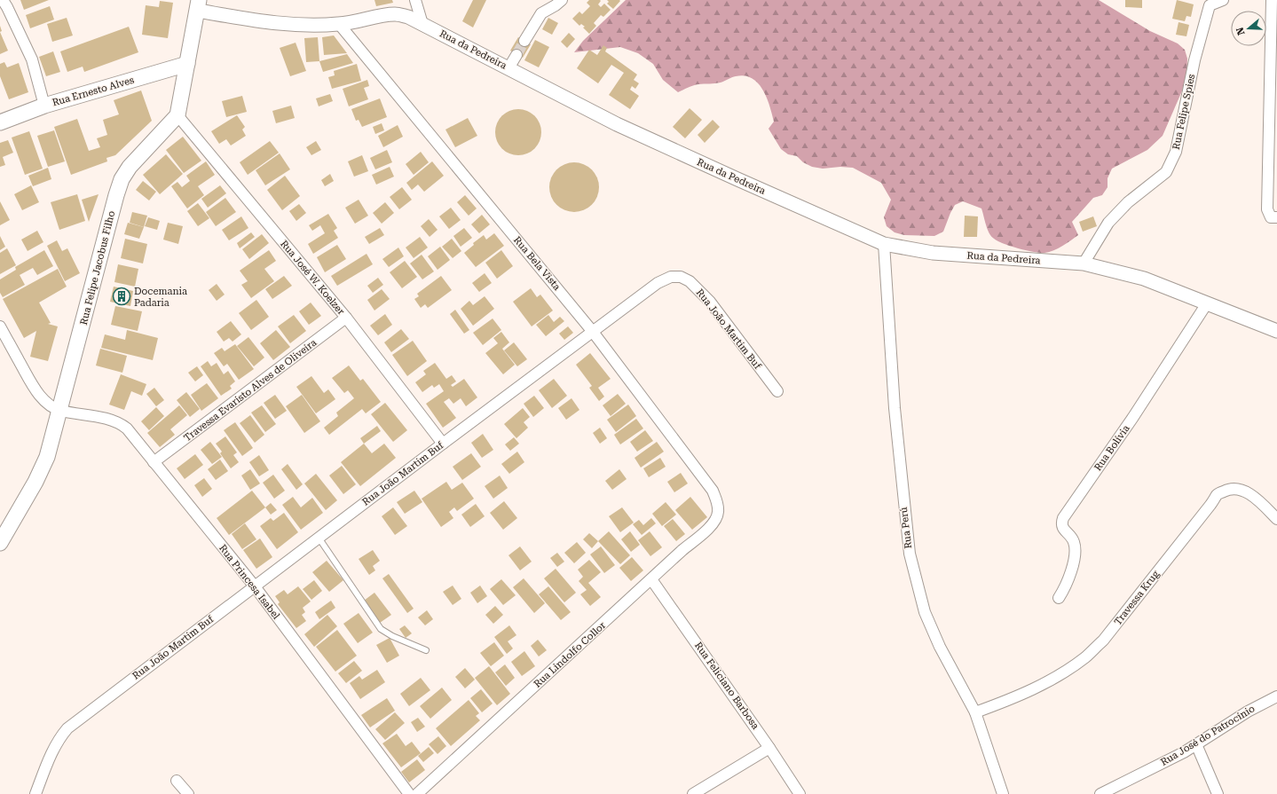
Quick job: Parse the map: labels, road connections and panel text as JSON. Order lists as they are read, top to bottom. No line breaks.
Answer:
{"streets":{"main road":["Rua Ernesto Alves","Rua Felipe Jacobus Filho"],"street":["Rua da Pedreira","Rua Felipe Spies","Rua Bela Vista","Rua José W. Koelzer","Rua João Martim Buf","Travessa Evaristo Alves de Oliveira","Rua Bolívia","Rua Perú","Rua Princesa Isabel","Travessa Krug","Rua Lindolfo Collor","Rua Feliciano Barbosa","Rua José do Patrocínio"]},"crossings":[["Rua da Pedreira","Rua Felipe Spies"],["Rua da Pedreira","Rua Bela Vista"],["Rua da Pedreira","Rua Bolívia"],["Rua da Pedreira","Rua Perú"],["Rua Bela Vista","Rua João Martim Buf"],["Rua Bela Vista","Rua Lindolfo Collor"],["Rua Felipe Jacobus Filho","Rua José W. Koelzer"],["Rua Felipe Jacobus Filho","Rua Princesa Isabel"],["Rua José W. Koelzer","Rua João Martim Buf"],["Rua José W. Koelzer","Travessa Evaristo Alves de Oliveira"],["Rua João Martim Buf","Rua Princesa Isabel"],["Travessa Evaristo Alves de Oliveira","Rua Princesa Isabel"],["Rua Perú","Travessa Krug"],["Rua Lindolfo Collor","Rua Feliciano Barbosa"]],"places":{"building":["Docemania Padaria"]},"north":"left"}
